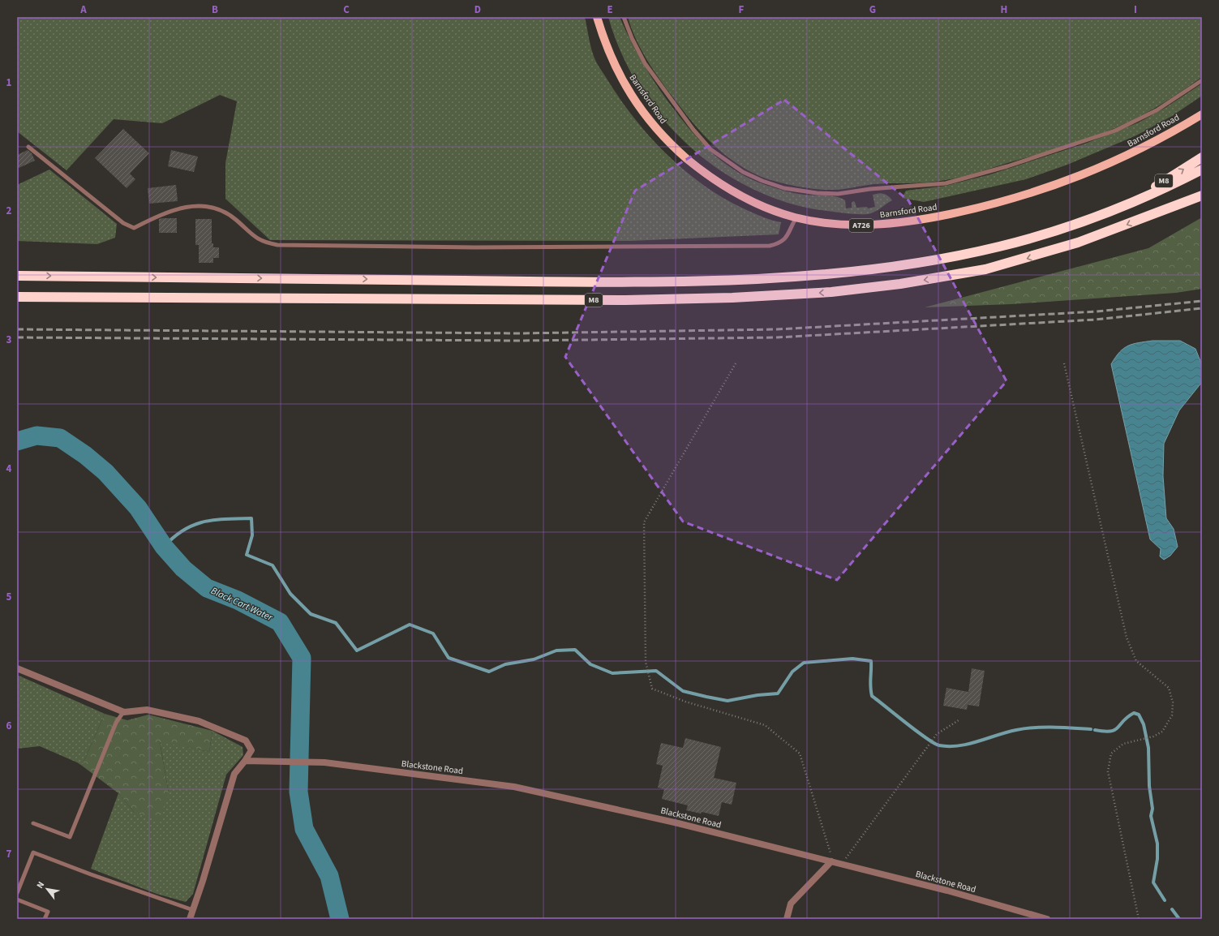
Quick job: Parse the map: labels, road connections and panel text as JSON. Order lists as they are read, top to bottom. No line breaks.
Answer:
{"streets":{"highway":["M8"],"main road":["Barnsford Road","A726"],"street":["Blackstone Road"]},"water":["Black Cart Water"],"north":"top left","grid":{"columns":["A","B","C","D","E","F","G","H","I"],"rows":["1","2","3","4","5","6","7"]}}
